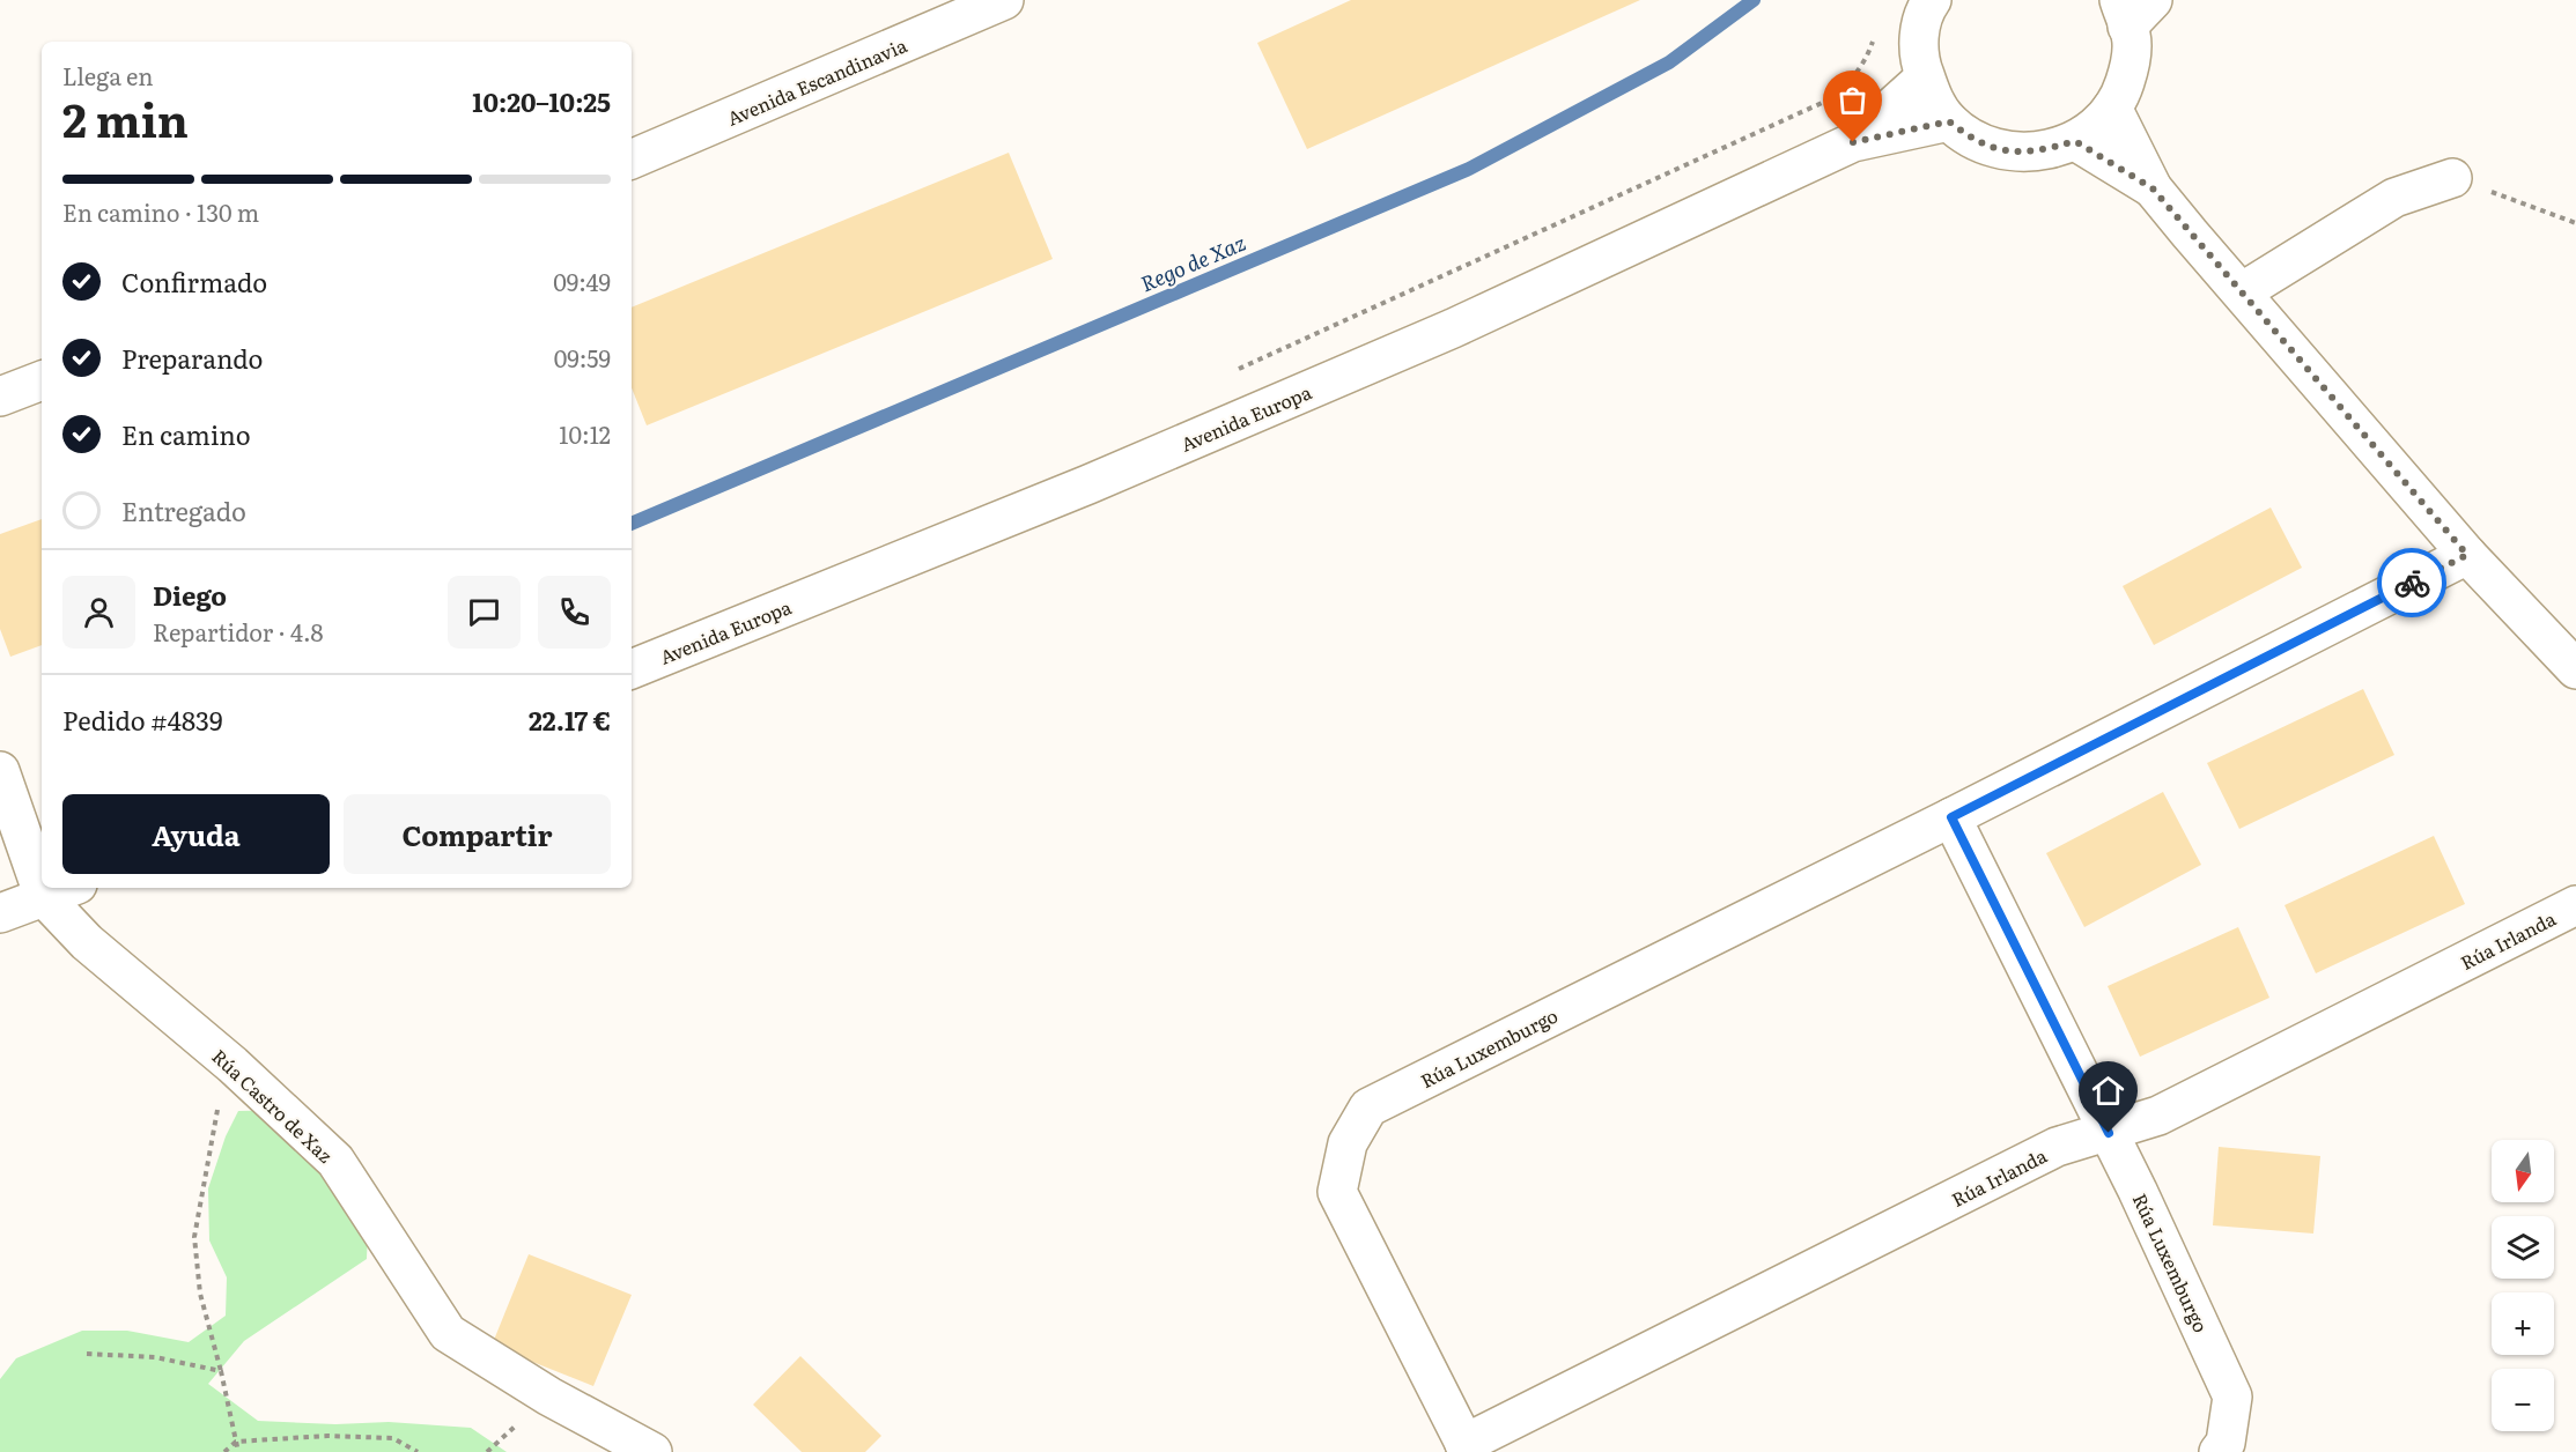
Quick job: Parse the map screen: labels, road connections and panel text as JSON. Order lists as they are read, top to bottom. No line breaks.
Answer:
{"streets":{"street":["Avenida Escandinavia","Avenida Europa","Rúa Irlanda","Rúa Luxemburgo","Rúa Castro de Xaz"]},"crossings":[["Rúa Irlanda","Rúa Luxemburgo"]],"water":["Rego de Xaz"],"north":"bottom","page":{"heading":["2 min","Llega en","10:20–10:25"],"panel":["Diego","Repartidor · 4.8","Pedido #4839","22.17 €"],"bar":"En camino · 130 m","list":[["Confirmado","09:49"],["Preparando","09:59"],["En camino","10:12"],"Entregado"],"buttons":["Ayuda","Compartir"],"map_buttons":["+","−"]}}
